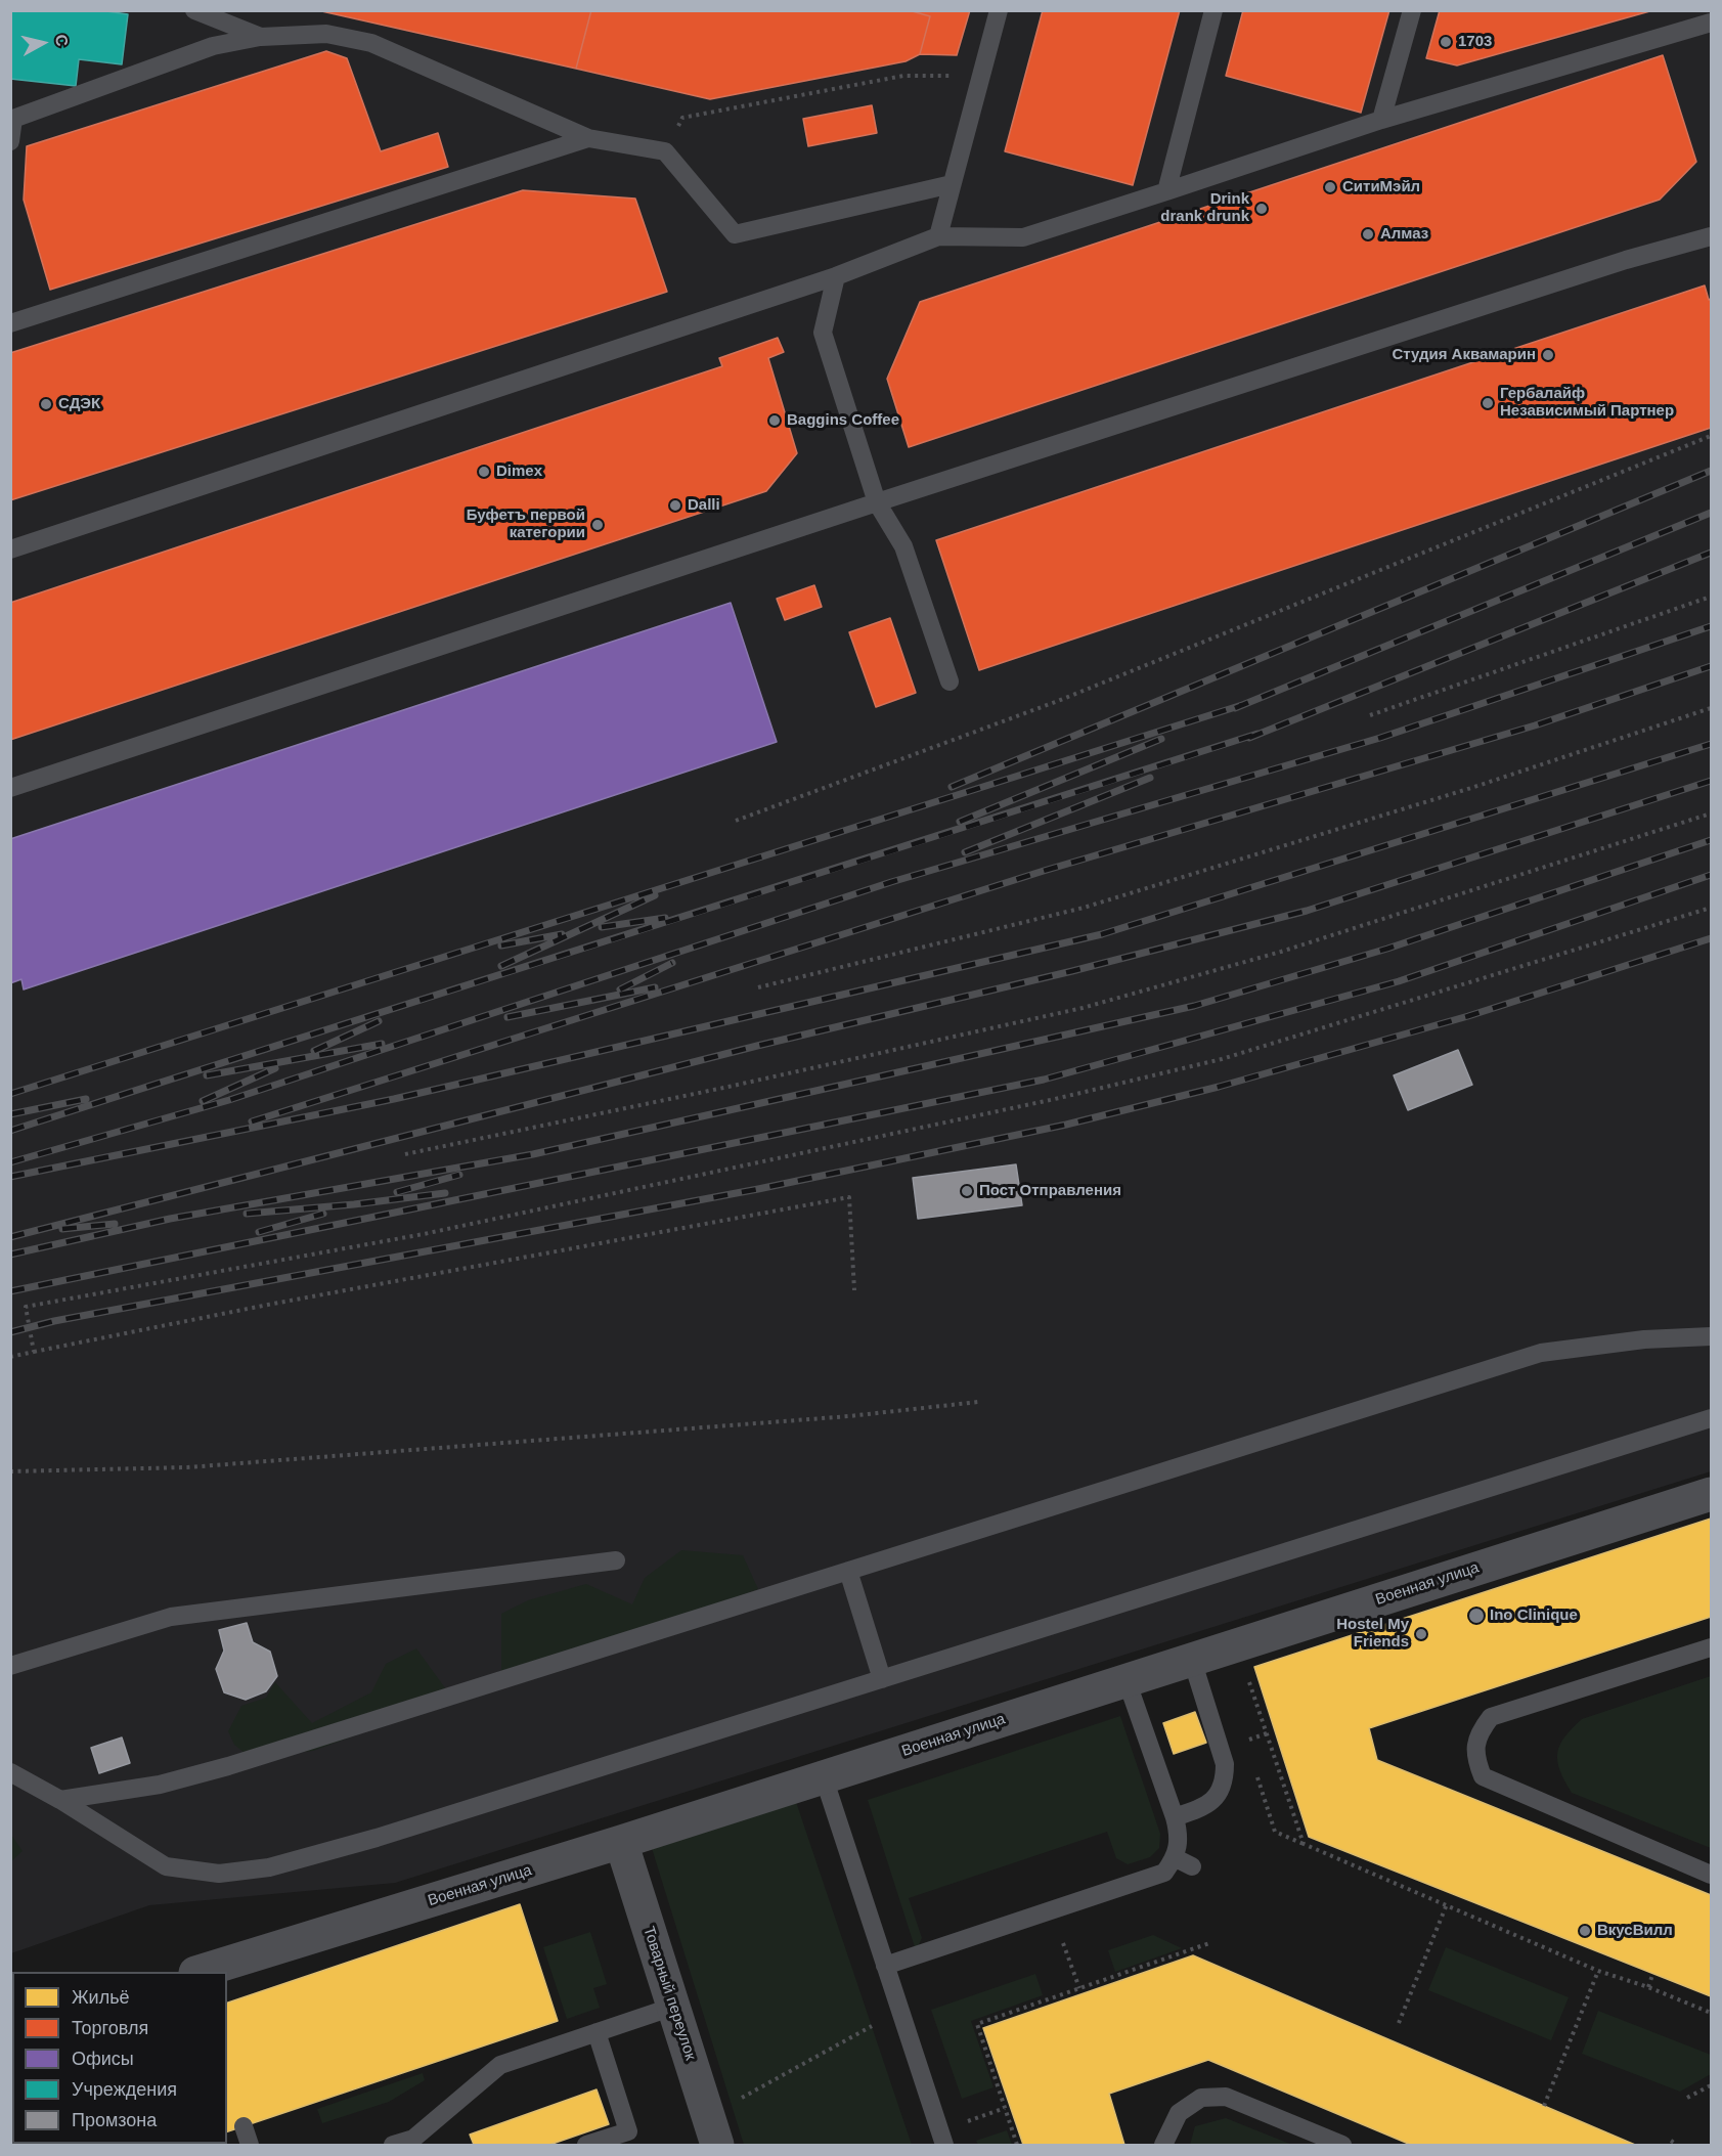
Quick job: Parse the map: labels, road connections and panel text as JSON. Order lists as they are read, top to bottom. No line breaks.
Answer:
{"streets":{"street":["Военная улица","Товарный переулок"]},"crossings":[["Военная улица","Товарный переулок"]],"places":["1703","СитиМэйл","Drink drank drunk","Алмаз","Студия Аквамарин","Гербалайф Независимый Партнер","СДЭК","Baggins Coffee","Dimex","Dalli","Буфетъ первой категории","Пост Отправления","Ino Clinique","Hostel My Friends","ВкусВилл"],"legend":["Жильё","Торговля","Офисы","Учреждения","Промзона"],"north":"right"}
